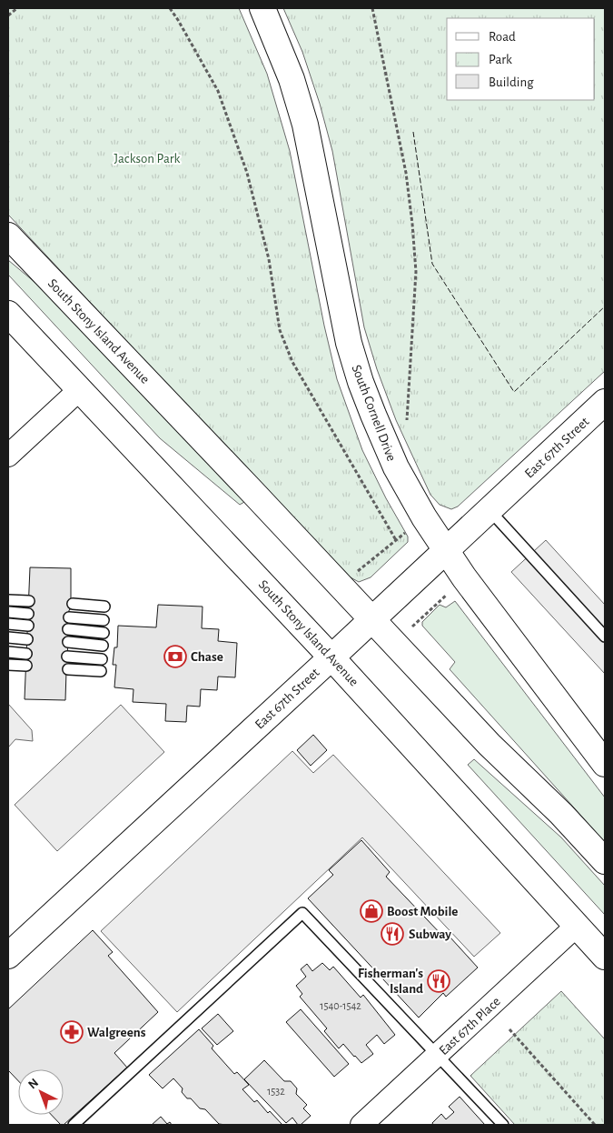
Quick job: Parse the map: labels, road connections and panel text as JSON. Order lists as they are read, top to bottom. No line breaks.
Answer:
{"streets":{"main road":["South Stony Island Avenue","South Cornell Drive","East 67th Street"],"street":["East 67th Place"]},"crossings":[["South Stony Island Avenue","East 67th Street"],["South Stony Island Avenue","East 67th Place"],["South Cornell Drive","East 67th Street"]],"parks":["Jackson Park"],"places":{"bank":["Chase"],"shop":["Boost Mobile"],"restaurant":["Subway","Fisherman's Island"],"pharmacy":["Walgreens"]},"house_numbers":["1540-1542","1532"],"legend":["Road","Park","Building"],"north":"top left"}
